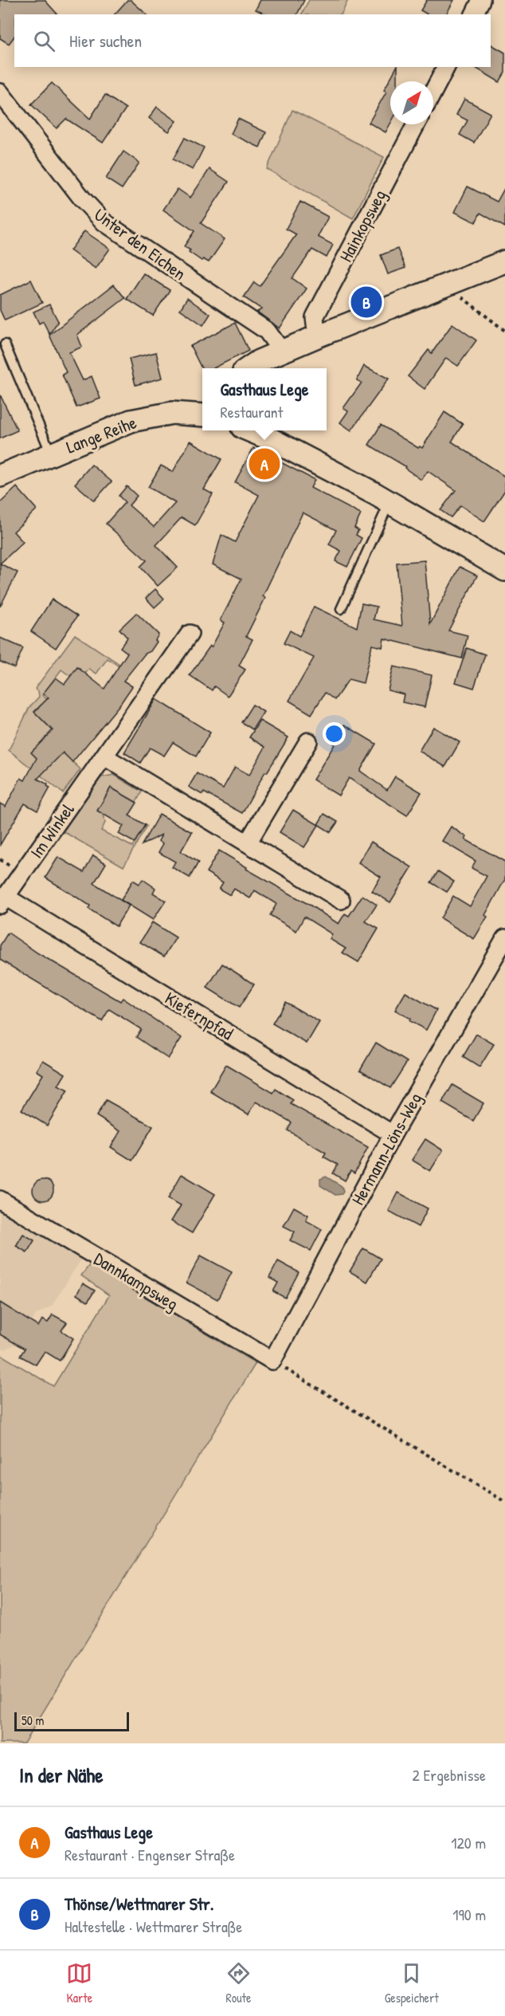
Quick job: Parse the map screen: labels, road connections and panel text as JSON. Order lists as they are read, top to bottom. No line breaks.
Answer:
{"streets":{"street":["Hainkopsweg","Unter den Eichen","Lange Reihe","Im Winkel","Kiefernpfad","Hermann-Löns-Weg","Dannkampsweg"]},"crossings":[["Im Winkel","Kiefernpfad"],["Kiefernpfad","Hermann-Löns-Weg"],["Hermann-Löns-Weg","Dannkampsweg"]],"scale_bar":"50 m","north":"top right","page":{"search":"Hier suchen","pins":["B","A"],"popup":["Gasthaus Lege","Restaurant"],"scale":"50 m","heading":["In der Nähe","2 Ergebnisse"],"list":[{"mark":"A","name":"Gasthaus Lege","note":"Restaurant · Engenser Straße","value":"120 m"},{"mark":"B","name":"Thönse/Wettmarer Str.","note":"Haltestelle · Wettmarer Straße","value":"190 m"}],"nav":["Karte","Route","Gespeichert"]}}
